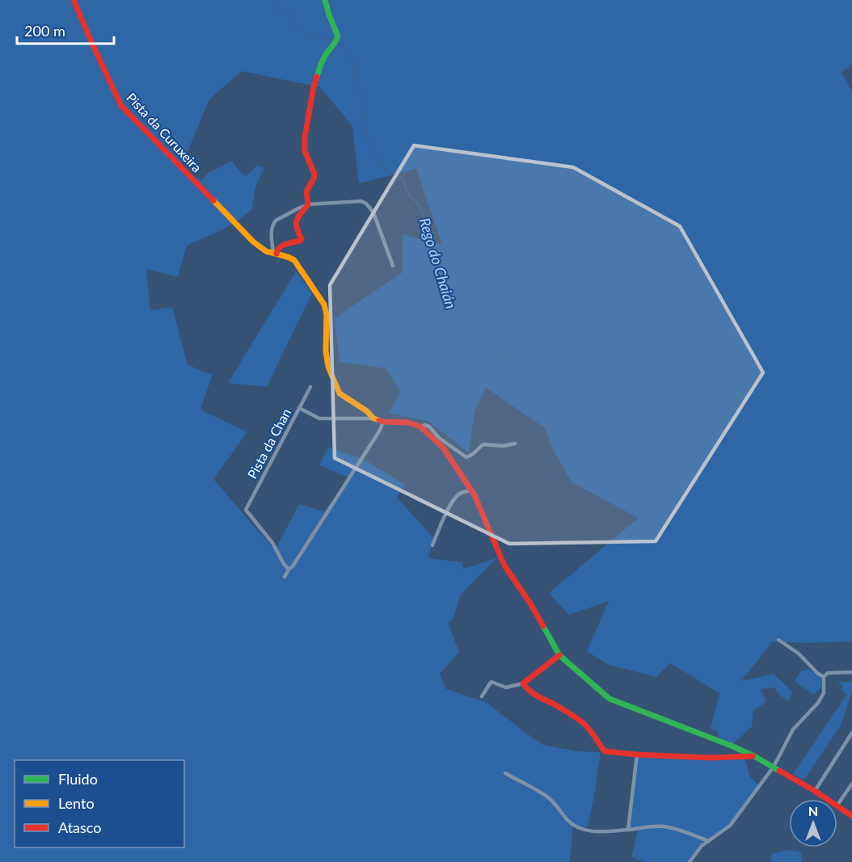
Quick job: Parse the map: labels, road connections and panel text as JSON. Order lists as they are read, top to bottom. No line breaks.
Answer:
{"streets":{"street":["Pista da Curuxeira","Pista da Chan"]},"water":["Rego do Chaián"],"legend":["Fluido","Lento","Atasco"],"scale_bar":"200 m","north":"top"}
